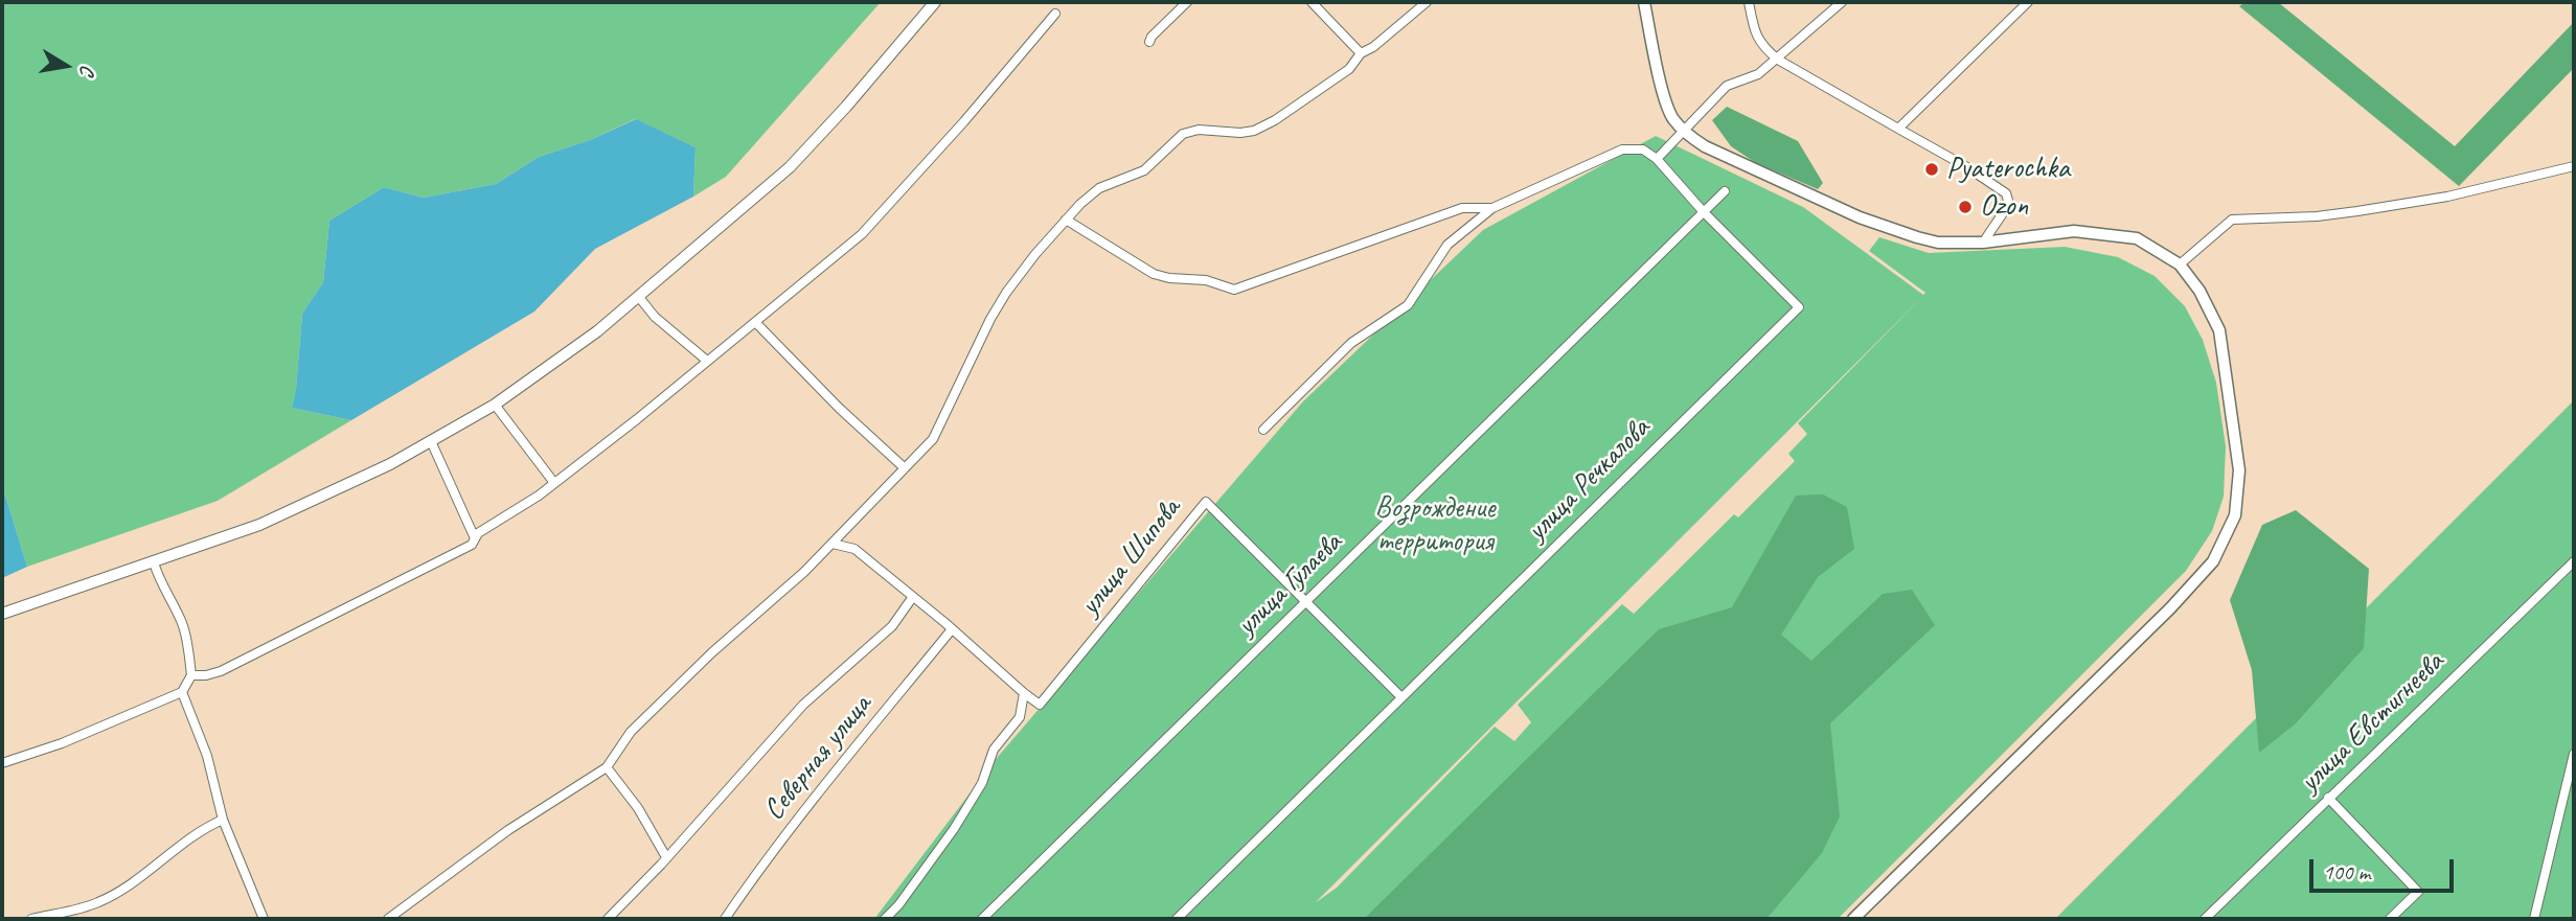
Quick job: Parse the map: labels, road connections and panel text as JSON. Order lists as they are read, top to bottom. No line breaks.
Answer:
{"streets":{"street":["улица Речкалова","улица Шипова","улица Гулаева","улица Евстигнеева","Северная улица"]},"crossings":[["улица Речкалова","улица Шипова"],["улица Речкалова","улица Гулаева"],["улица Шипова","улица Гулаева"]],"parks":["Возрождение территория"],"places":["Pyaterochka","Ozon"],"scale_bar":"100 m","north":"right"}
